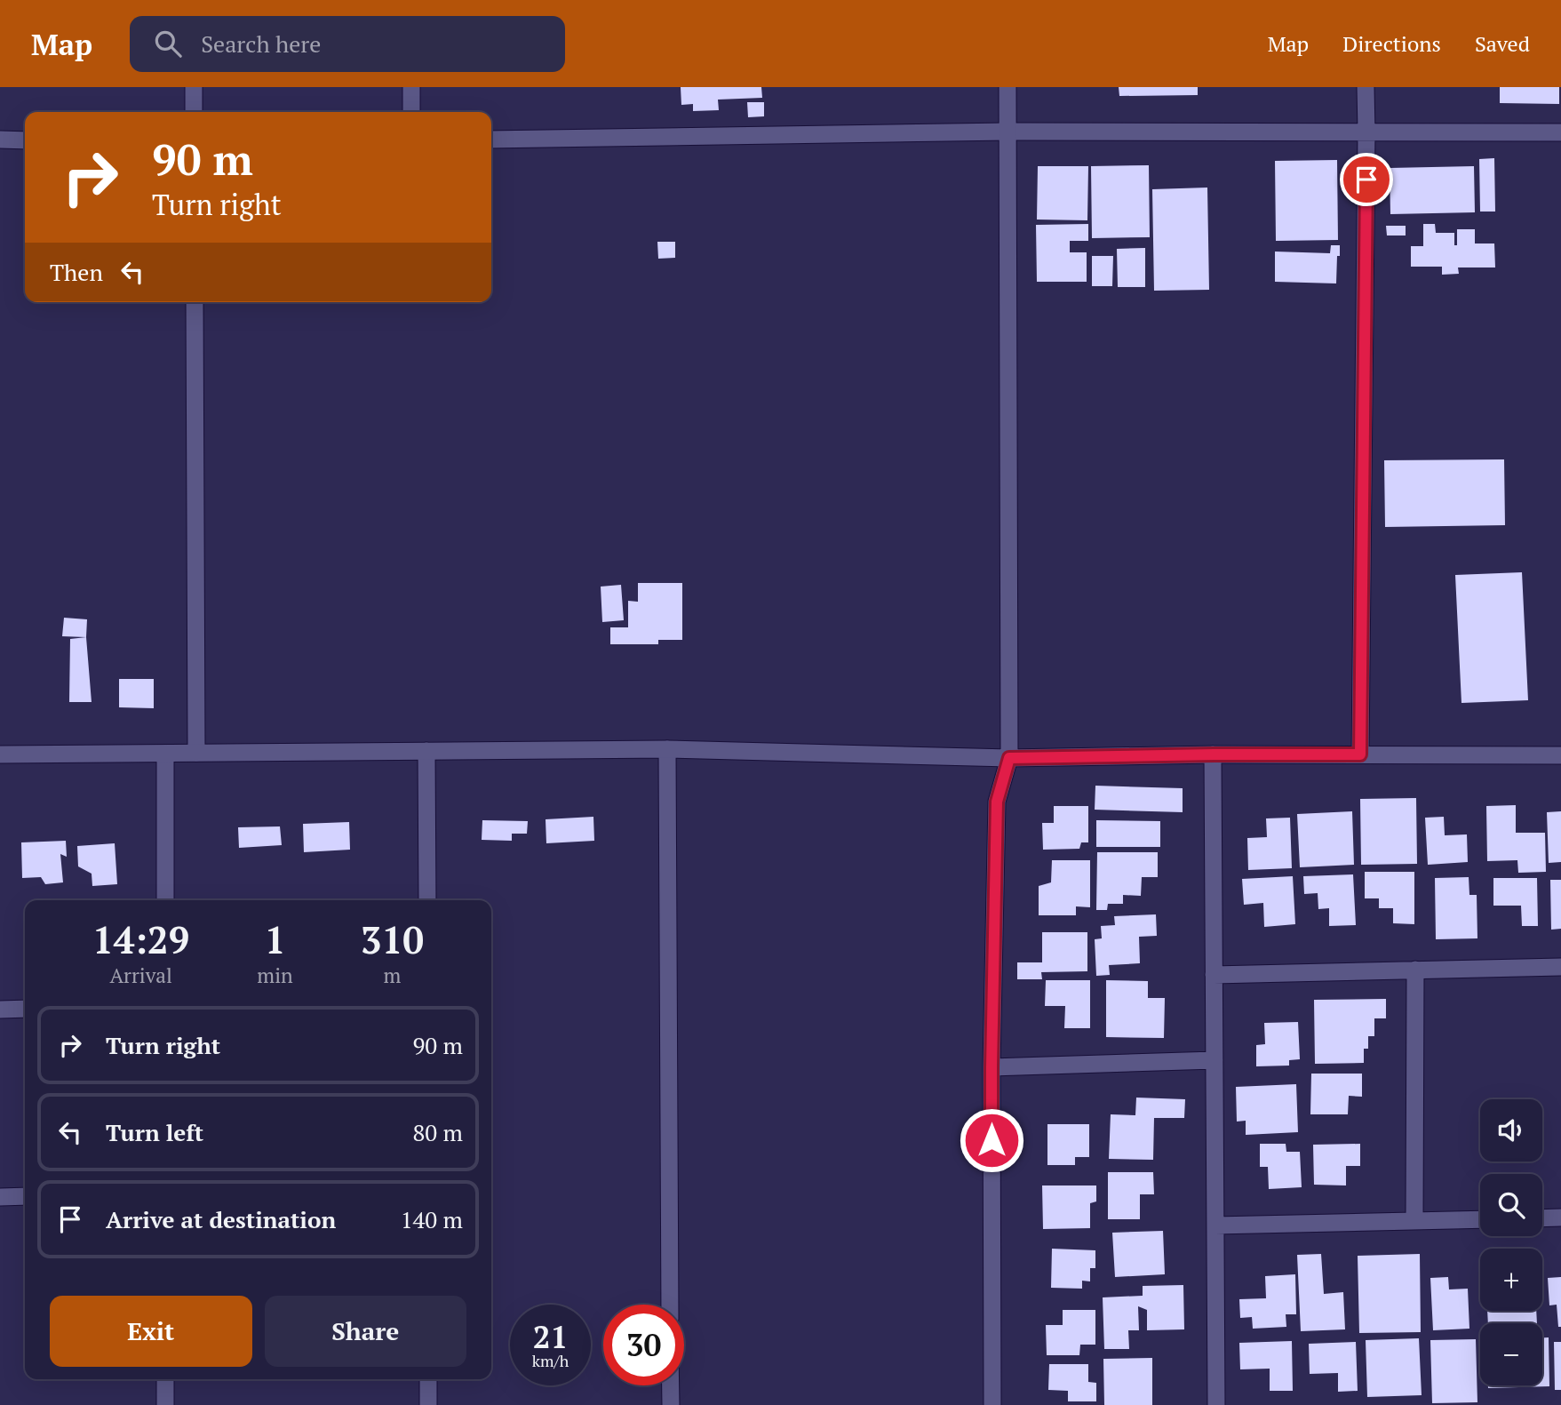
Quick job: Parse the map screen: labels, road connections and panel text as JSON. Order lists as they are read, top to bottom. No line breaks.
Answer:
{"page":{"header":"Map","search":"Search here","nav":["Map","Directions","Saved"],"turn":["90 m","Turn right"],"then":"Then","eta":["14:29","Arrival","1","min","310","m"],"list":[{"name":"Turn right","value":"90 m"},{"name":"Turn left","value":"80 m"},{"name":"Arrive at destination","value":"140 m"}],"map_buttons":["+","−"],"buttons":["Exit","Share"],"speed":"21 km/h","limit":"30"}}
